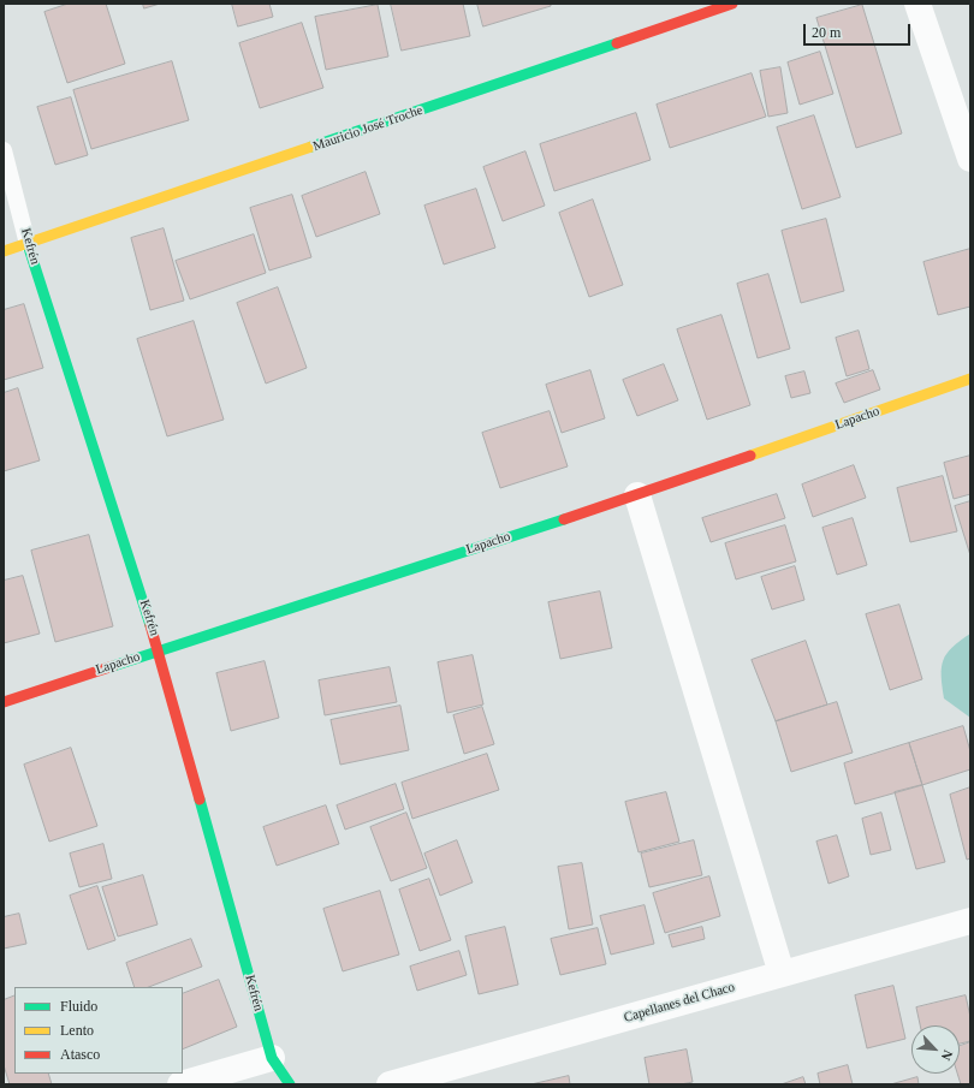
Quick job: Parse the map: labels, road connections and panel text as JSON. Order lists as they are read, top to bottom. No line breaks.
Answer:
{"streets":{"street":["Mauricio José Troche","Kefrén","Lapacho","Capellanes del Chaco"]},"crossings":[["Mauricio José Troche","Kefrén"],["Kefrén","Lapacho"]],"legend":["Fluido","Lento","Atasco"],"scale_bar":"20 m","north":"bottom right"}
